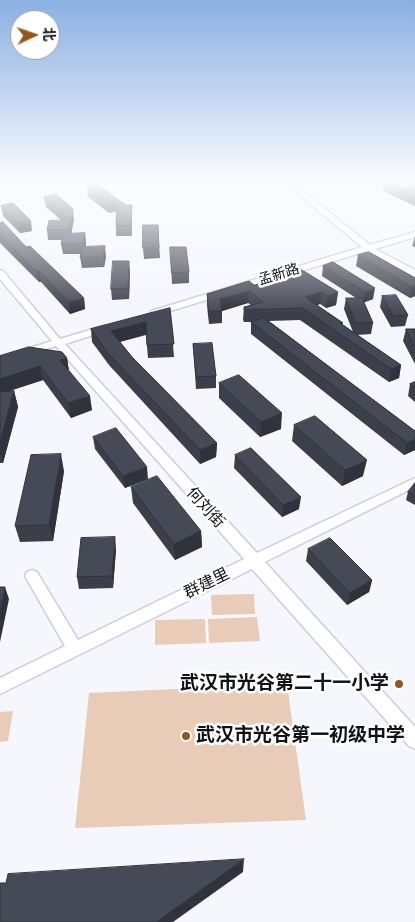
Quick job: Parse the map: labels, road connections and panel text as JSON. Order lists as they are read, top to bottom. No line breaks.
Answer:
{"streets":{"street":["孟新路","何刘街","群建里"]},"crossings":[["何刘街","群建里"]],"places":["武汉市光谷第二十一小学","武汉市光谷第一初级中学"],"north":"right"}
